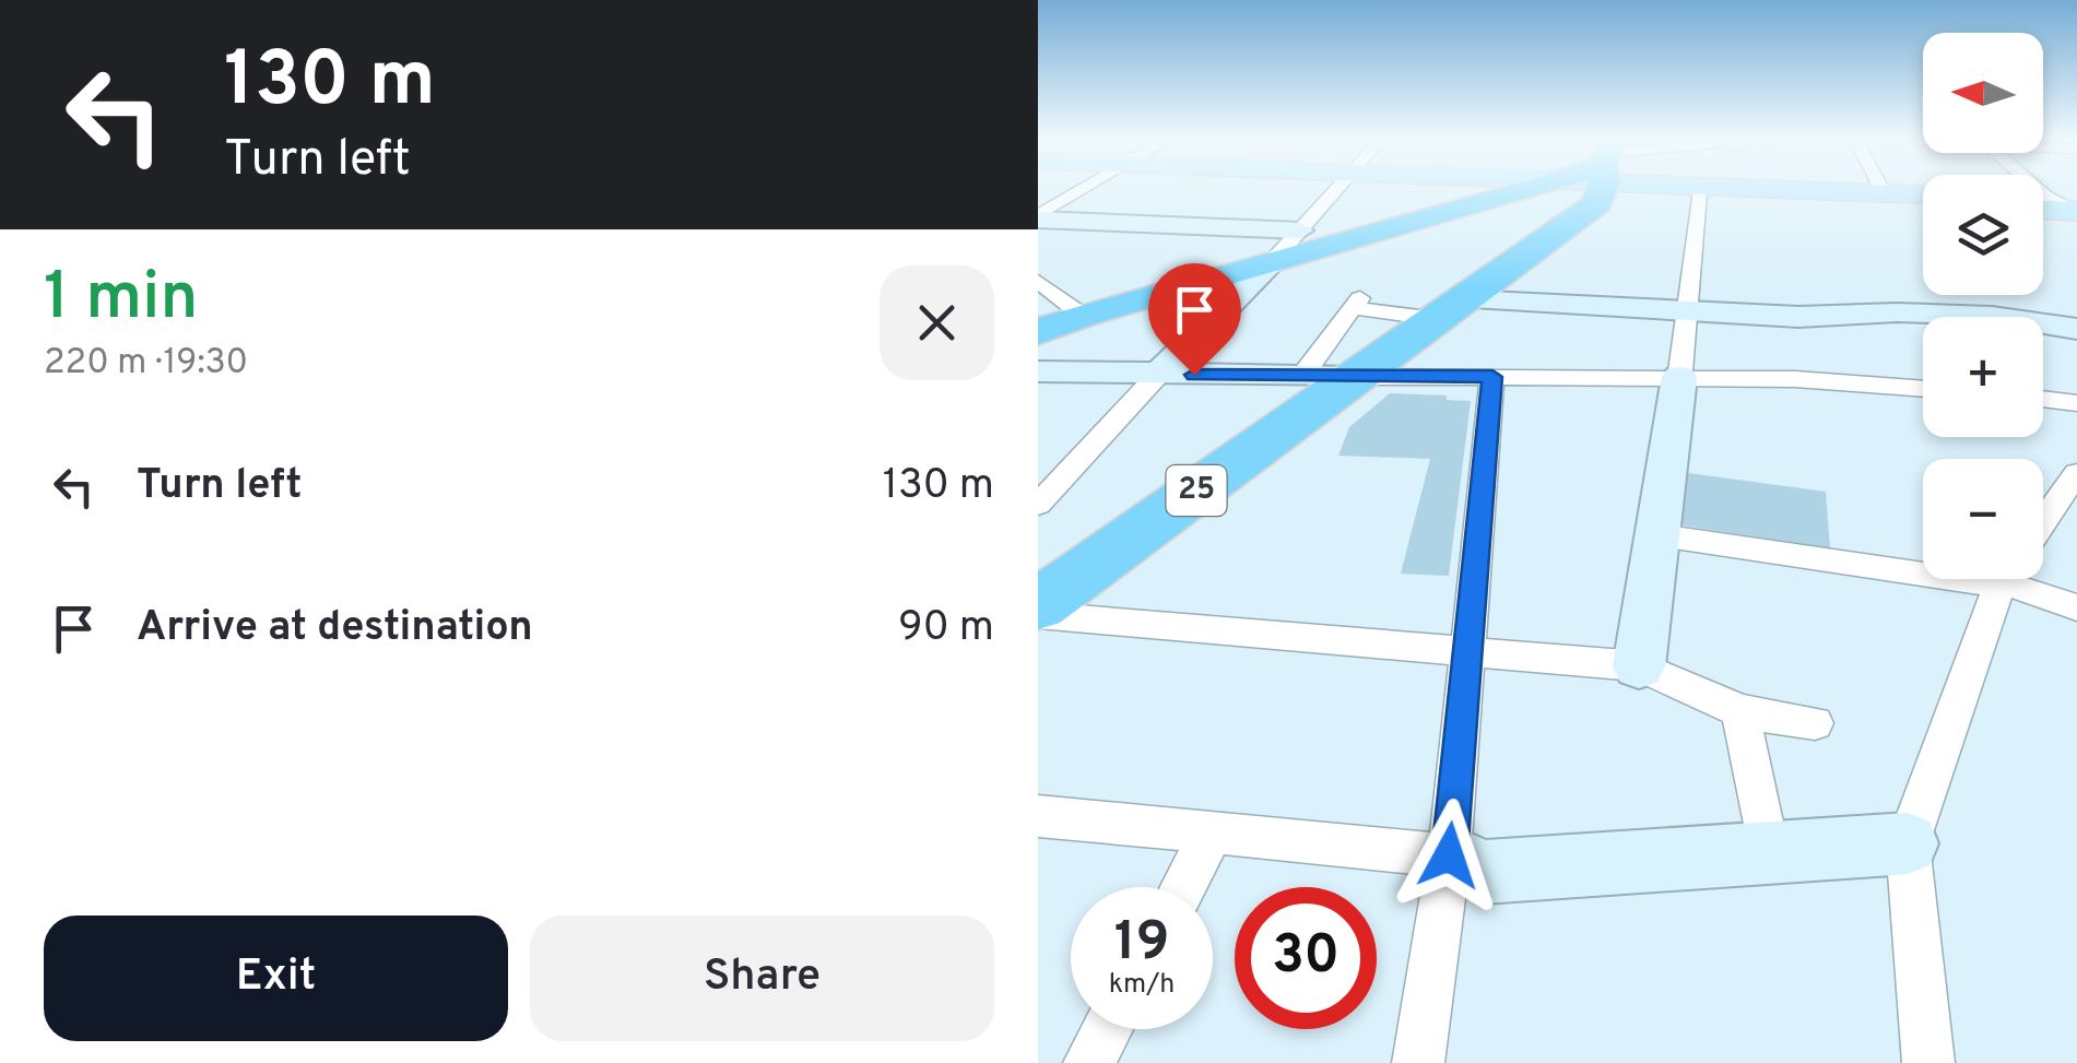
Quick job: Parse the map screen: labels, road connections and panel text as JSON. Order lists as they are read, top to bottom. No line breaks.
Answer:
{"streets":{"highway":["25"]},"north":"left","page":{"turn":["130 m","Turn left"],"map_buttons":["+","−"],"heading":["1 min","220 m · 19:30"],"list":[{"name":"Turn left","value":"130 m"},{"name":"Arrive at destination","value":"90 m"}],"speed":"19 km/h","limit":"30","buttons":["Exit","Share"]}}
